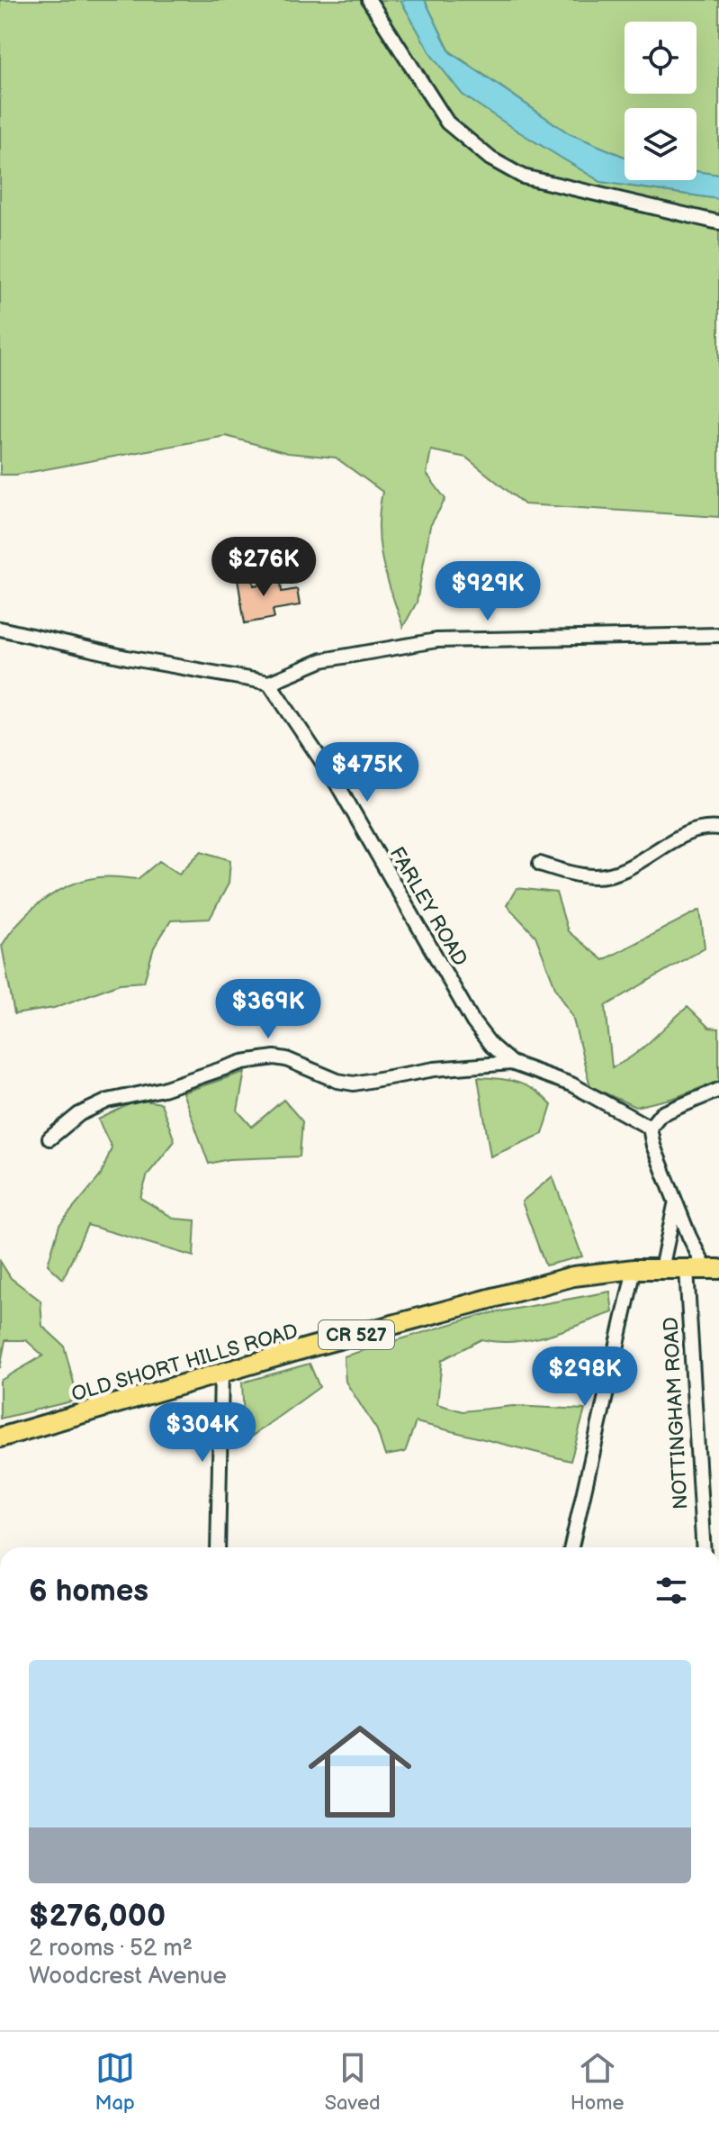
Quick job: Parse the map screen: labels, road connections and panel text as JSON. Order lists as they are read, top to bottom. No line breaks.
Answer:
{"streets":{"main road":["CR 527","OLD SHORT HILLS ROAD"],"street":["FARLEY ROAD","NOTTINGHAM ROAD"]},"crossings":[["OLD SHORT HILLS ROAD","NOTTINGHAM ROAD"]],"page":{"price":["$276K","$929K","$475K","$369K","$298K","$304K"],"heading":"6 homes","list":[{"name":"$276,000","note":"2 rooms · 52 m² · Woodcrest Avenue"}],"tabs":["Map","Saved","Home"]}}
